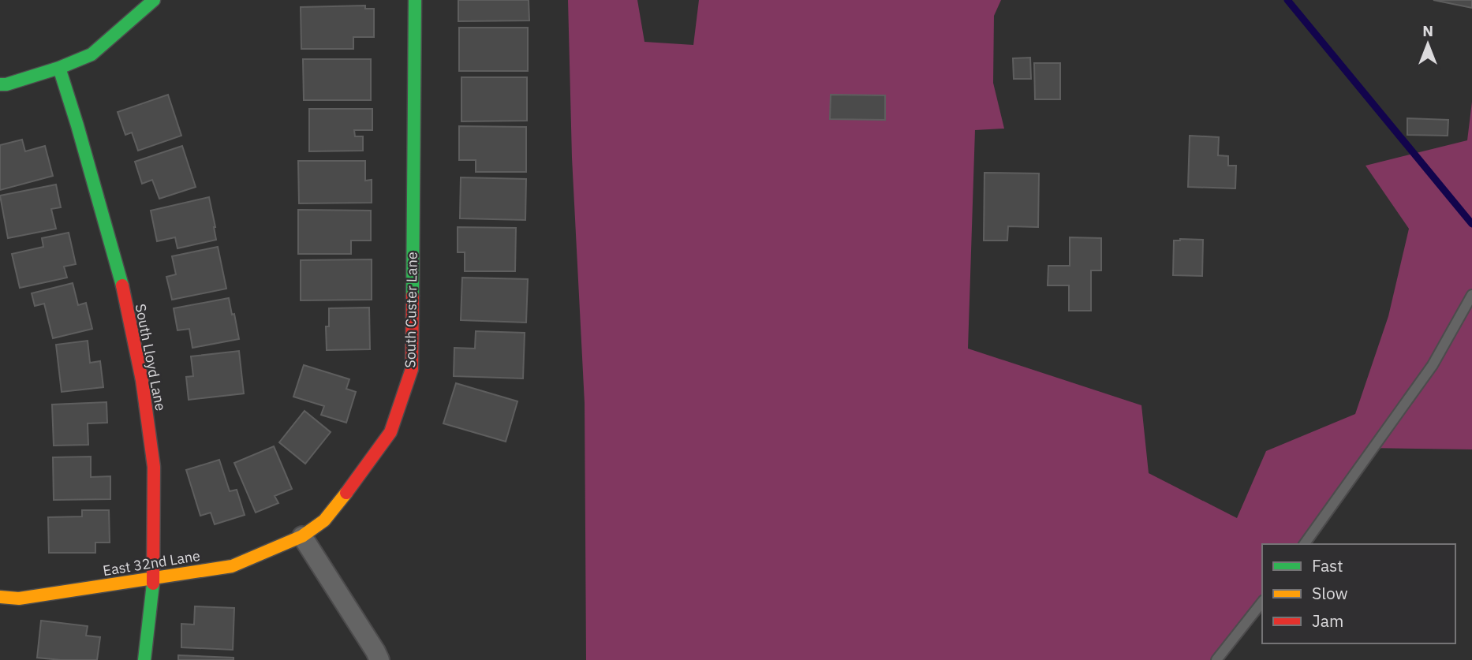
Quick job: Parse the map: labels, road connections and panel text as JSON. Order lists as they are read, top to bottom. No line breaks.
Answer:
{"streets":{"street":["South Custer Lane","South Lloyd Lane","East 32nd Lane"]},"crossings":[["South Custer Lane","East 32nd Lane"],["South Lloyd Lane","East 32nd Lane"]],"legend":["Fast","Slow","Jam"],"north":"top"}
